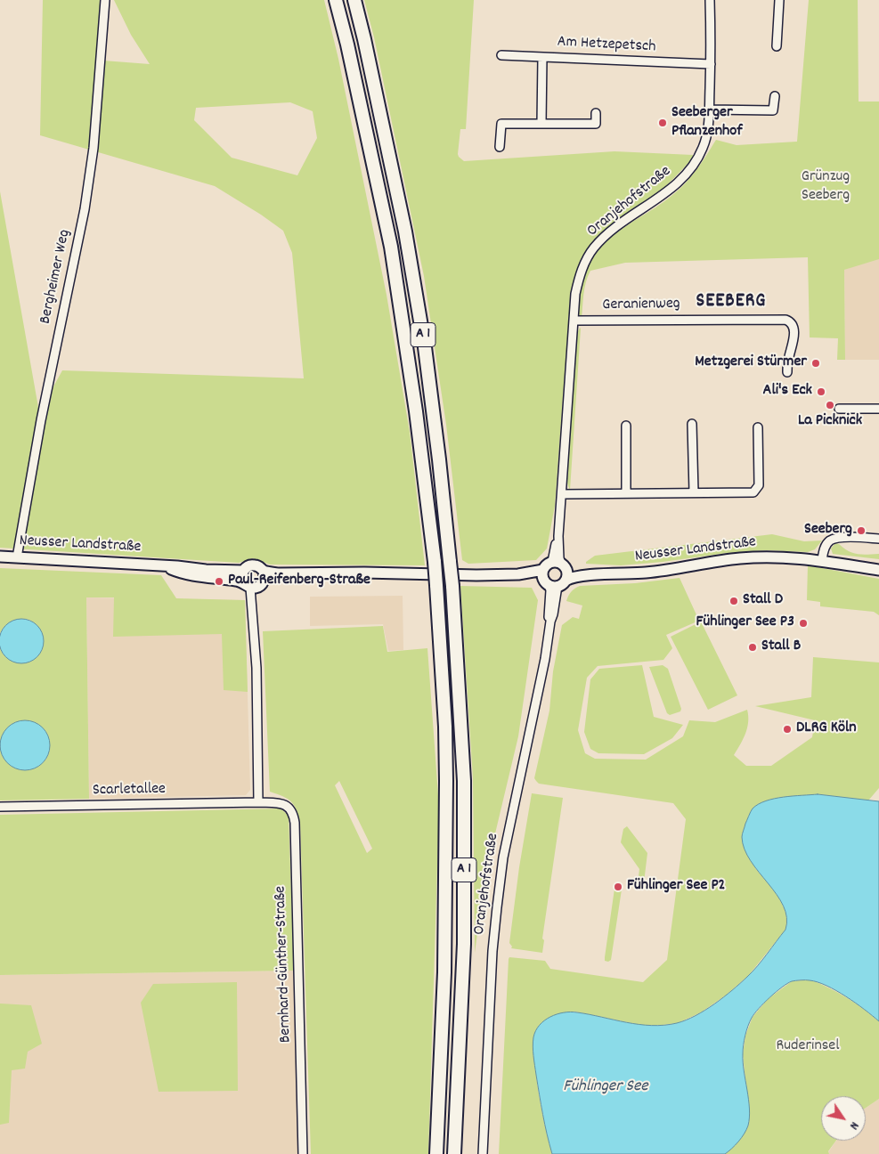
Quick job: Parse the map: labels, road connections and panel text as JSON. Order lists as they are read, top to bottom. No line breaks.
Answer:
{"streets":{"highway":["A 1"],"main road":["Neusser Landstraße"],"street":["Am Hetzepetsch","Oranjehofstraße","Bergheimer Weg","Geranienweg","Scarletallee","Bernhard-Günther-Straße"]},"crossings":[["Am Hetzepetsch","Oranjehofstraße"],["Oranjehofstraße","Geranienweg"],["Oranjehofstraße","Neusser Landstraße"],["Bergheimer Weg","Neusser Landstraße"],["Scarletallee","Bernhard-Günther-Straße"]],"districts":["SEEBERG"],"water":["Fühlinger See"],"parks":["Grünzug Seeberg","Ruderinsel"],"places":["Seeberger Pflanzenhof","Metzgerei Stürmer","Ali's Eck","La Picknick","Seeberg","Paul-Reifenberg-Straße","Stall D","Fühlinger See P3","Stall B","DLRG Köln","Fühlinger See P2"],"north":"bottom right"}
